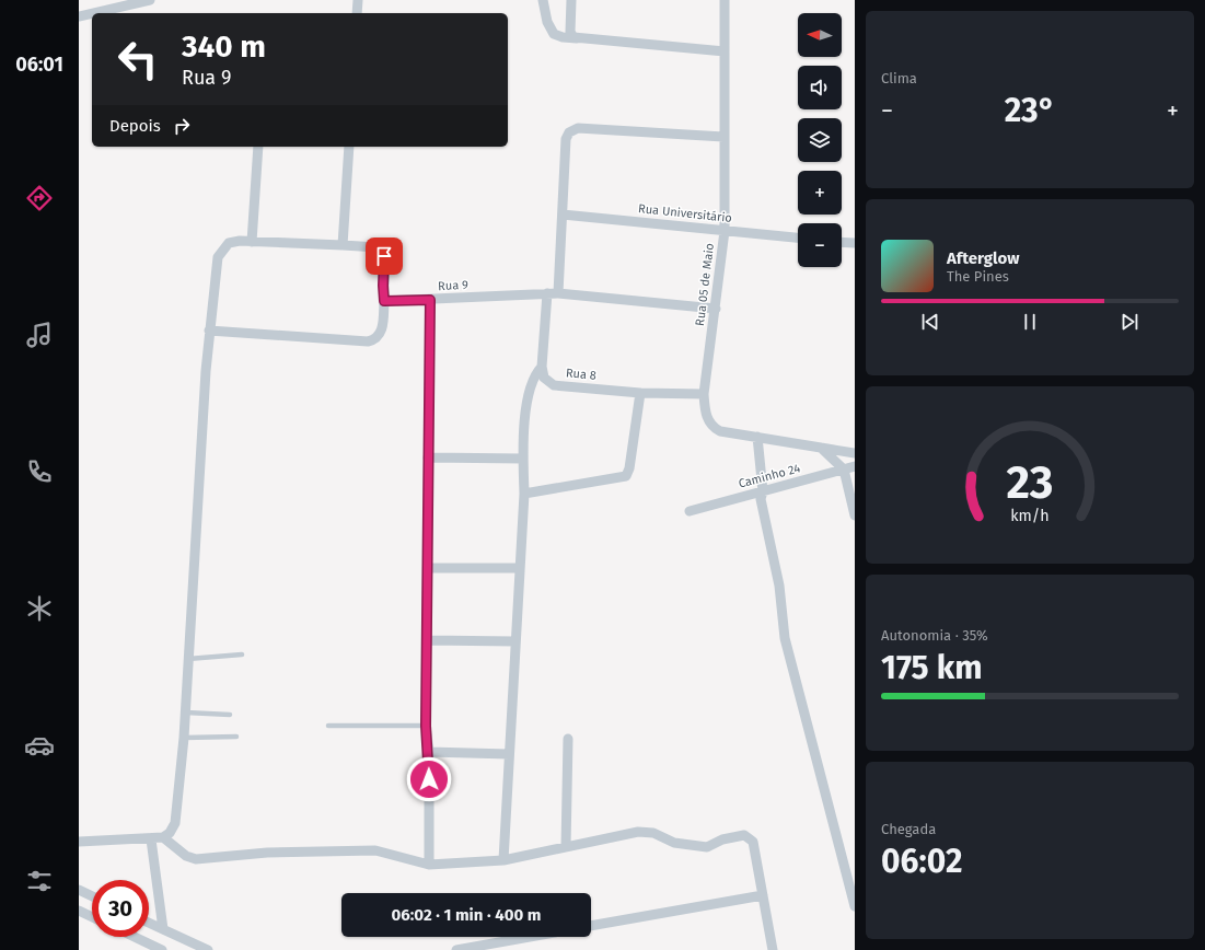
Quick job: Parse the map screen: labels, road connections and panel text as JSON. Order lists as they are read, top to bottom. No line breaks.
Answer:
{"streets":{"street":["Rua Universitário","Rua 05 de Maio","Rua 9","Rua 8","Caminho 24"]},"crossings":[["Rua Universitário","Rua 05 de Maio"],["Rua 05 de Maio","Rua 9"],["Rua 05 de Maio","Rua 8"]],"north":"left","page":{"tabs":"06:01","tile":["Clima",["Autonomia · 35%","175 km"],["Chegada","06:02"]],"map_buttons":["+","−"],"turn":["340 m","Rua 9"],"heat":["−","23°","+"],"then":"Depois","song":["Afterglow","The Pines"],"limit":"30","trip":"06:02 · 1 min · 400 m","gauge":["23","km/h"]}}
